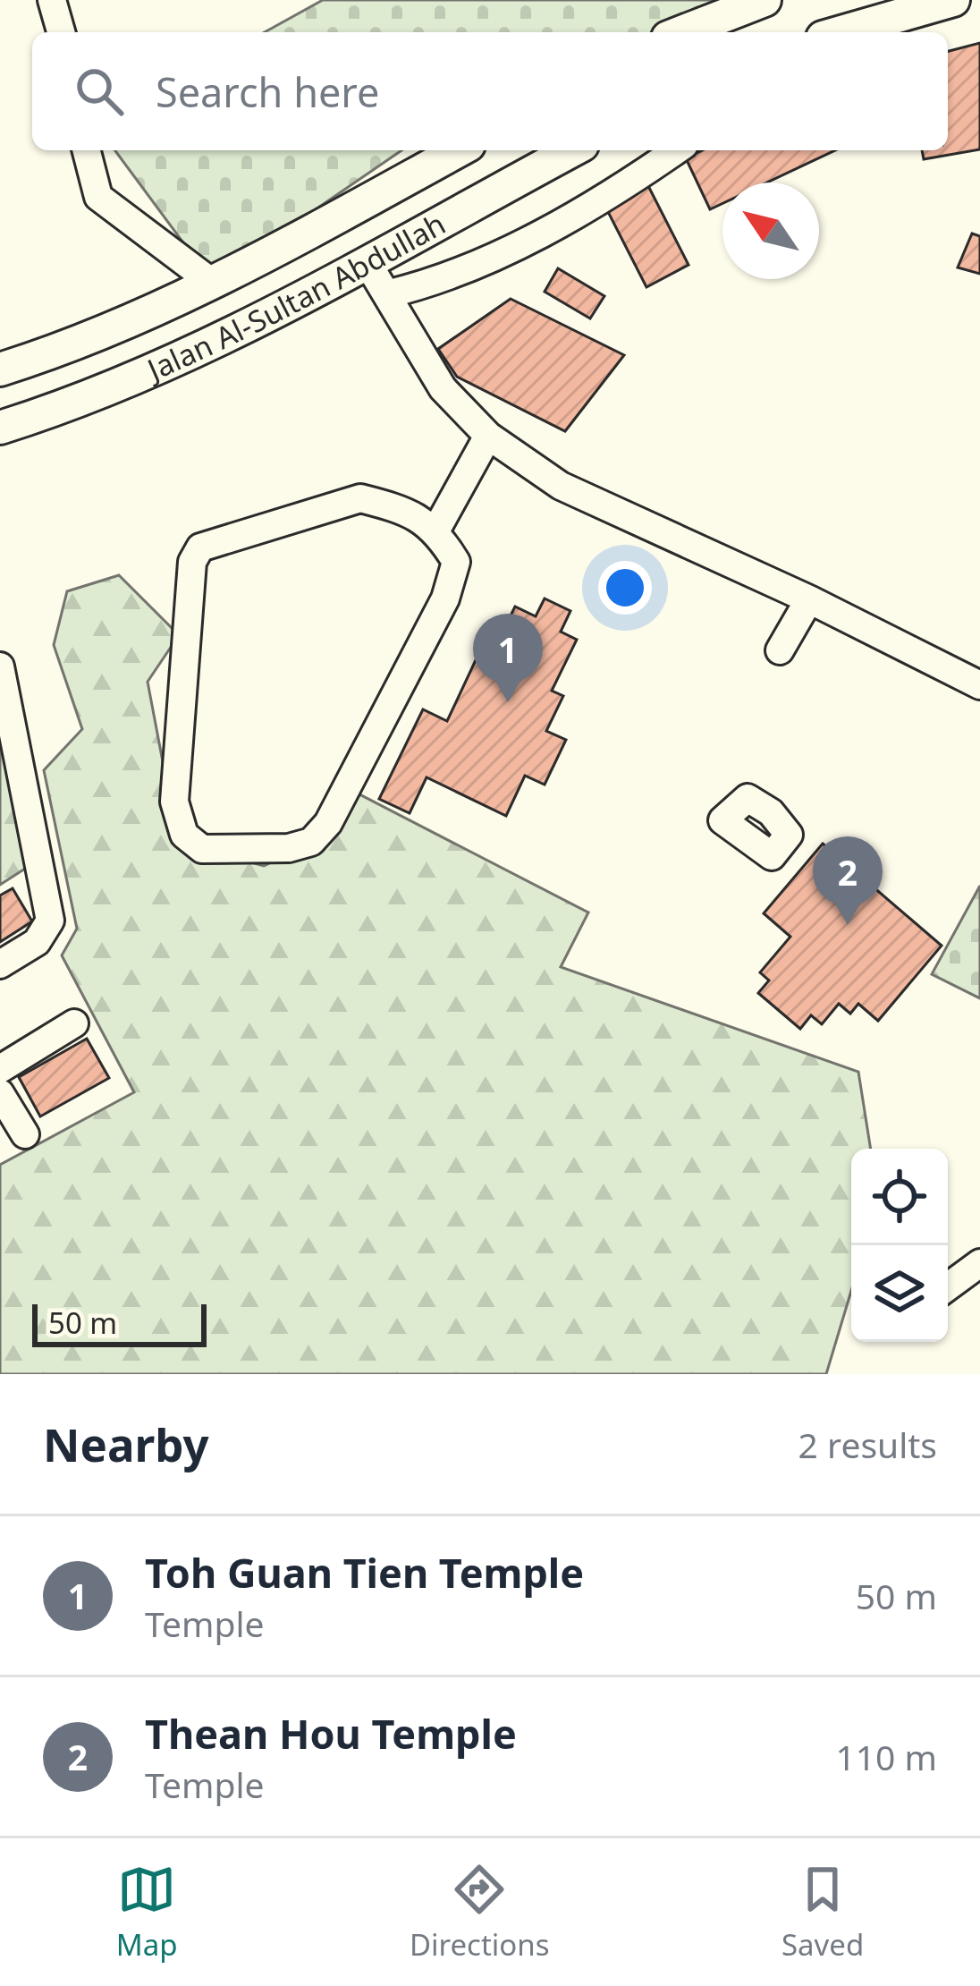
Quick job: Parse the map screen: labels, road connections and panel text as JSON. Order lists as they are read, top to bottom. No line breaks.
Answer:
{"streets":{"main road":["Jalan Al-Sultan Abdullah"]},"scale_bar":"50 m","north":"top left","page":{"search":"Search here","pins":["1","2"],"scale":"50 m","heading":["Nearby","2 results"],"list":[{"mark":"1","name":"Toh Guan Tien Temple","note":"Temple","value":"50 m"},{"mark":"2","name":"Thean Hou Temple","note":"Temple","value":"110 m"}],"nav":["Map","Directions","Saved"]}}
